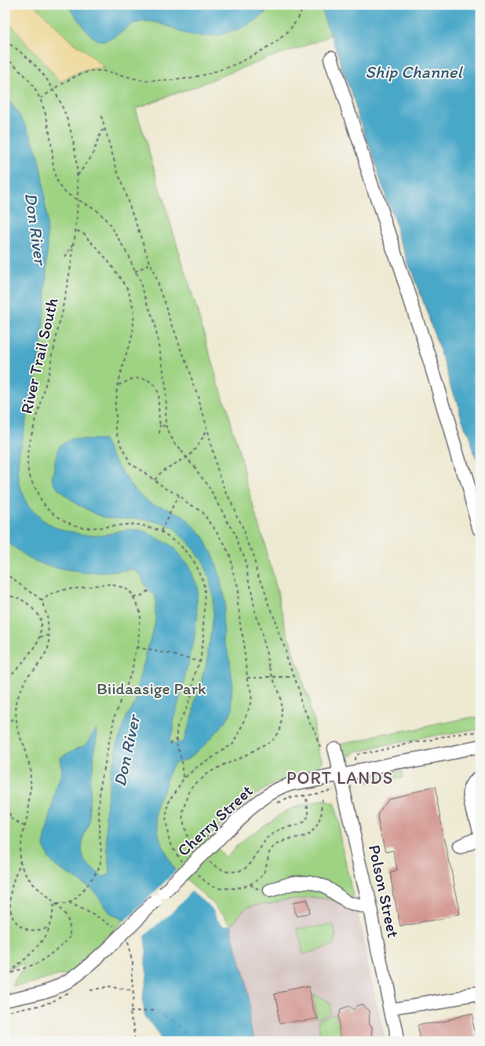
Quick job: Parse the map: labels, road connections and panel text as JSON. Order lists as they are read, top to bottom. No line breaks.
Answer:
{"streets":{"street":["Cherry Street","Polson Street"],"path":["River Trail South"]},"crossings":[["Cherry Street","Polson Street"]],"districts":["PORT LANDS"],"water":["Ship Channel","Don River"],"parks":["Biidaasige Park"]}
